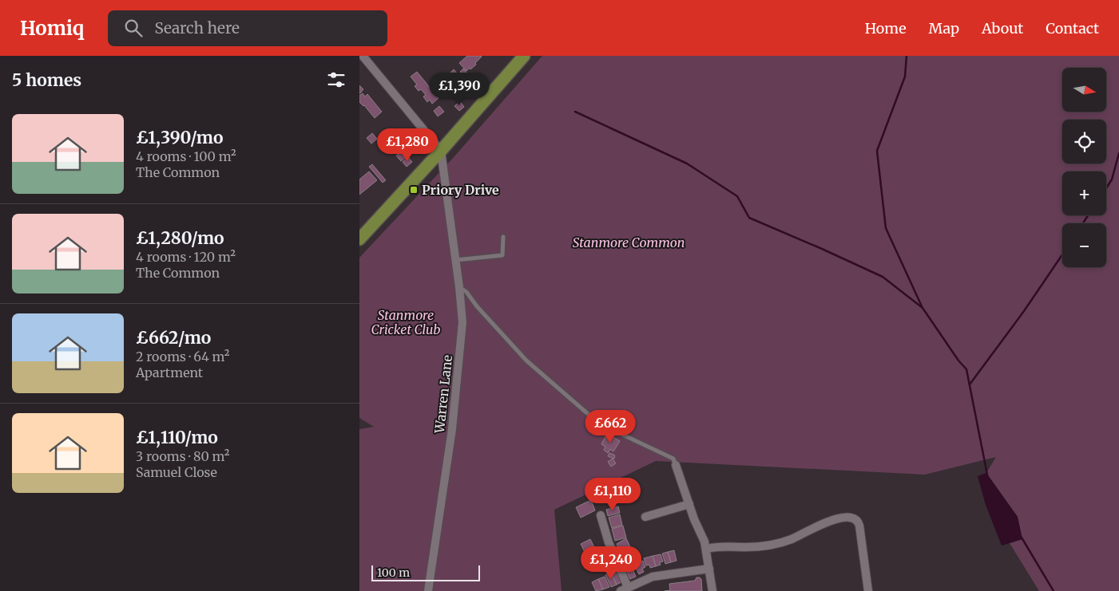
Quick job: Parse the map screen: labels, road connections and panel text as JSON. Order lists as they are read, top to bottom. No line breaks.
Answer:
{"streets":{"street":["Warren Lane"]},"parks":["Stanmore Common","Stanmore Cricket Club"],"places":{"transit":["Priory Drive"]},"scale_bar":"100 m","north":"right","page":{"header":"Homiq","search":"Search here","nav":["Home","Map","About","Contact"],"heading":"5 homes","map_buttons":["+","−"],"price":["£1,390","£1,280","£662","£1,110","£1,240"],"list":[{"name":"£1,390/mo","note":"4 rooms · 100 m² · The Common"},{"name":"£1,280/mo","note":"4 rooms · 120 m² · The Common"},{"name":"£662/mo","note":"2 rooms · 64 m² · Apartment"},{"name":"£1,110/mo","note":"3 rooms · 80 m² · Samuel Close"}],"scale":"100 m"}}
